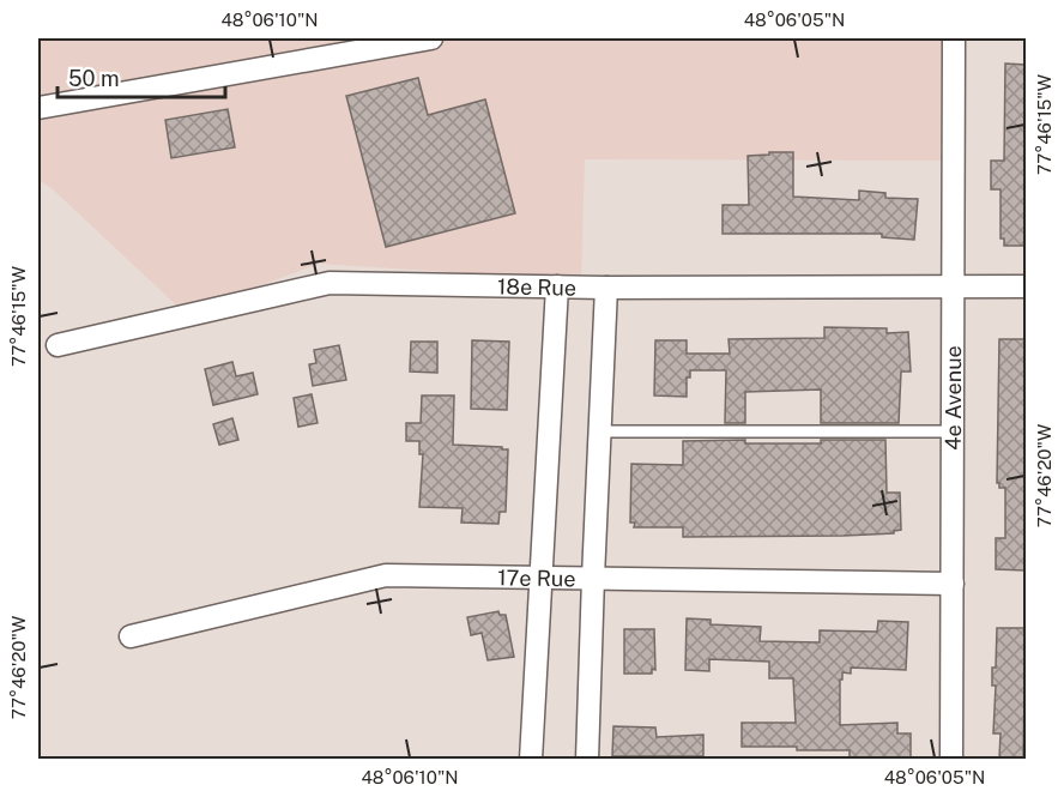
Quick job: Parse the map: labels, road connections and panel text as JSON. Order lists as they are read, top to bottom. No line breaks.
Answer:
{"streets":{"street":["18e Rue","4e Avenue","17e Rue"]},"crossings":[["18e Rue","4e Avenue"],["4e Avenue","17e Rue"]],"scale_bar":"50 m","coordinates":["48°06'10\"N","48°06'05\"N","77°46'15\"W","77°46'20\"W"]}
